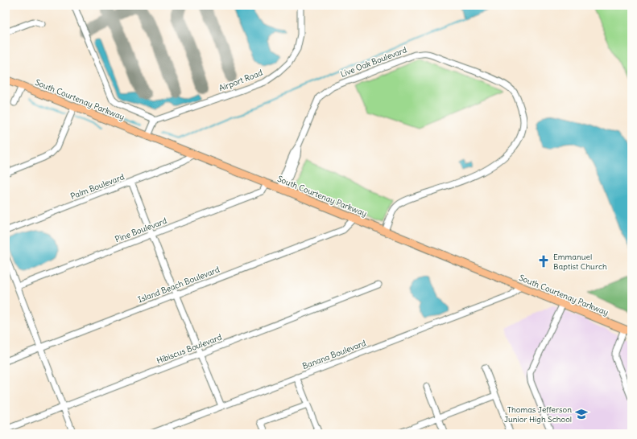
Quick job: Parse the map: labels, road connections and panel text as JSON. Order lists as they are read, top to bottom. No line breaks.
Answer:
{"streets":{"main road":["South Courtenay Parkway"],"street":["Live Oak Boulevard","Airport Road","Palm Boulevard","Pine Boulevard","Island Beach Boulevard","Hibiscus Boulevard","Banana Boulevard"]},"crossings":[["Live Oak Boulevard","South Courtenay Parkway"],["South Courtenay Parkway","Palm Boulevard"],["South Courtenay Parkway","Pine Boulevard"],["South Courtenay Parkway","Island Beach Boulevard"],["South Courtenay Parkway","Banana Boulevard"]],"places":{"church":["Emmanuel Baptist Church"],"school or university":["Thomas Jefferson Junior High School"]}}
